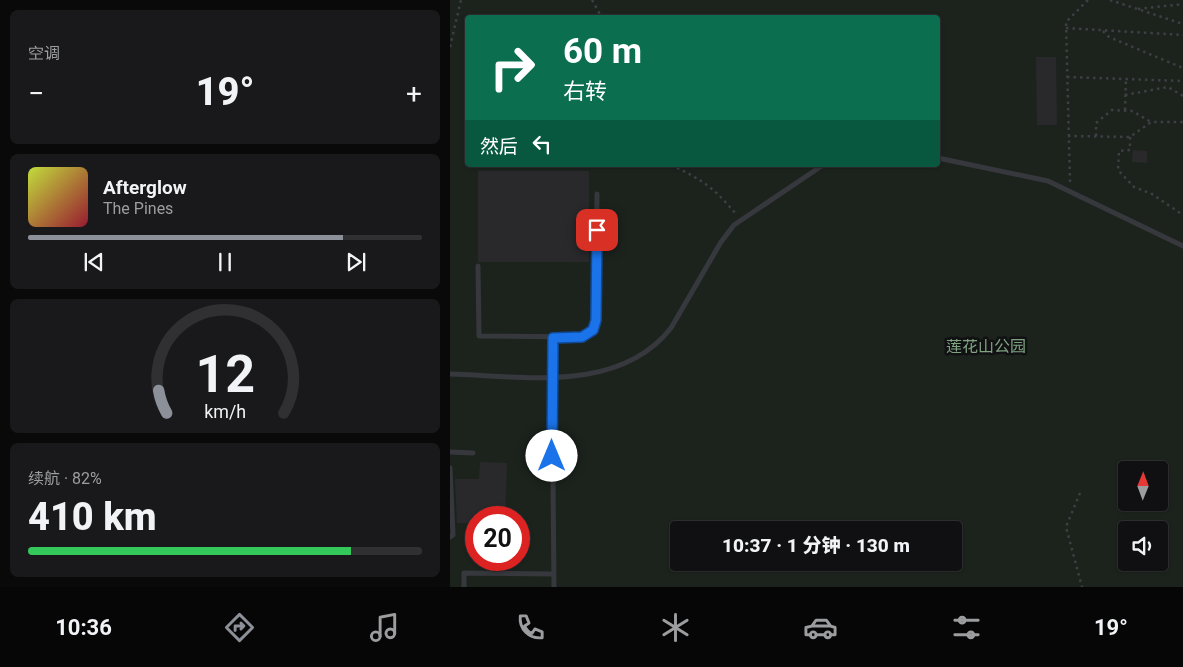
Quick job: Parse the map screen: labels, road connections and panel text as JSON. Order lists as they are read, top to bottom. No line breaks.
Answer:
{"parks":["莲花山公园"],"north":"top","page":{"tile":["空调",["续航 · 82%","410 km"]],"turn":["60 m","右转"],"heat":["−","19°","+"],"then":"然后","song":["Afterglow","The Pines"],"limit":"20","trip":"10:37 · 1 分钟 · 130 m","tabs":["10:36","19°"],"gauge":["12","km/h"]}}
